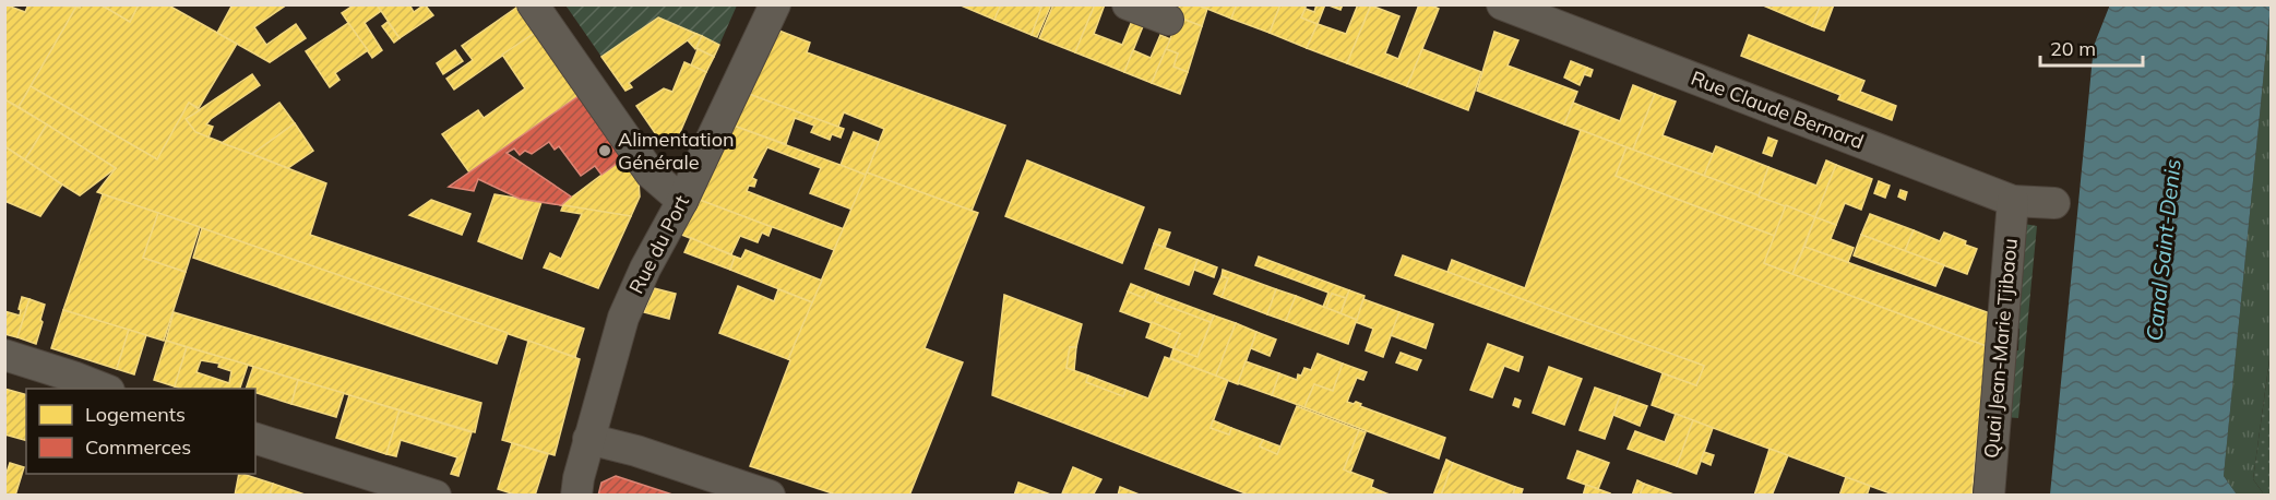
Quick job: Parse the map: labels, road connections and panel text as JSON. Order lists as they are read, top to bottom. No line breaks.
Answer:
{"streets":{"street":["Rue Claude Bernard","Rue du Port","Quai Jean-Marie Tjibaou"]},"crossings":[["Rue Claude Bernard","Quai Jean-Marie Tjibaou"]],"water":["Canal Saint-Denis"],"places":["Alimentation Générale"],"legend":["Logements","Commerces"],"scale_bar":"20 m"}
